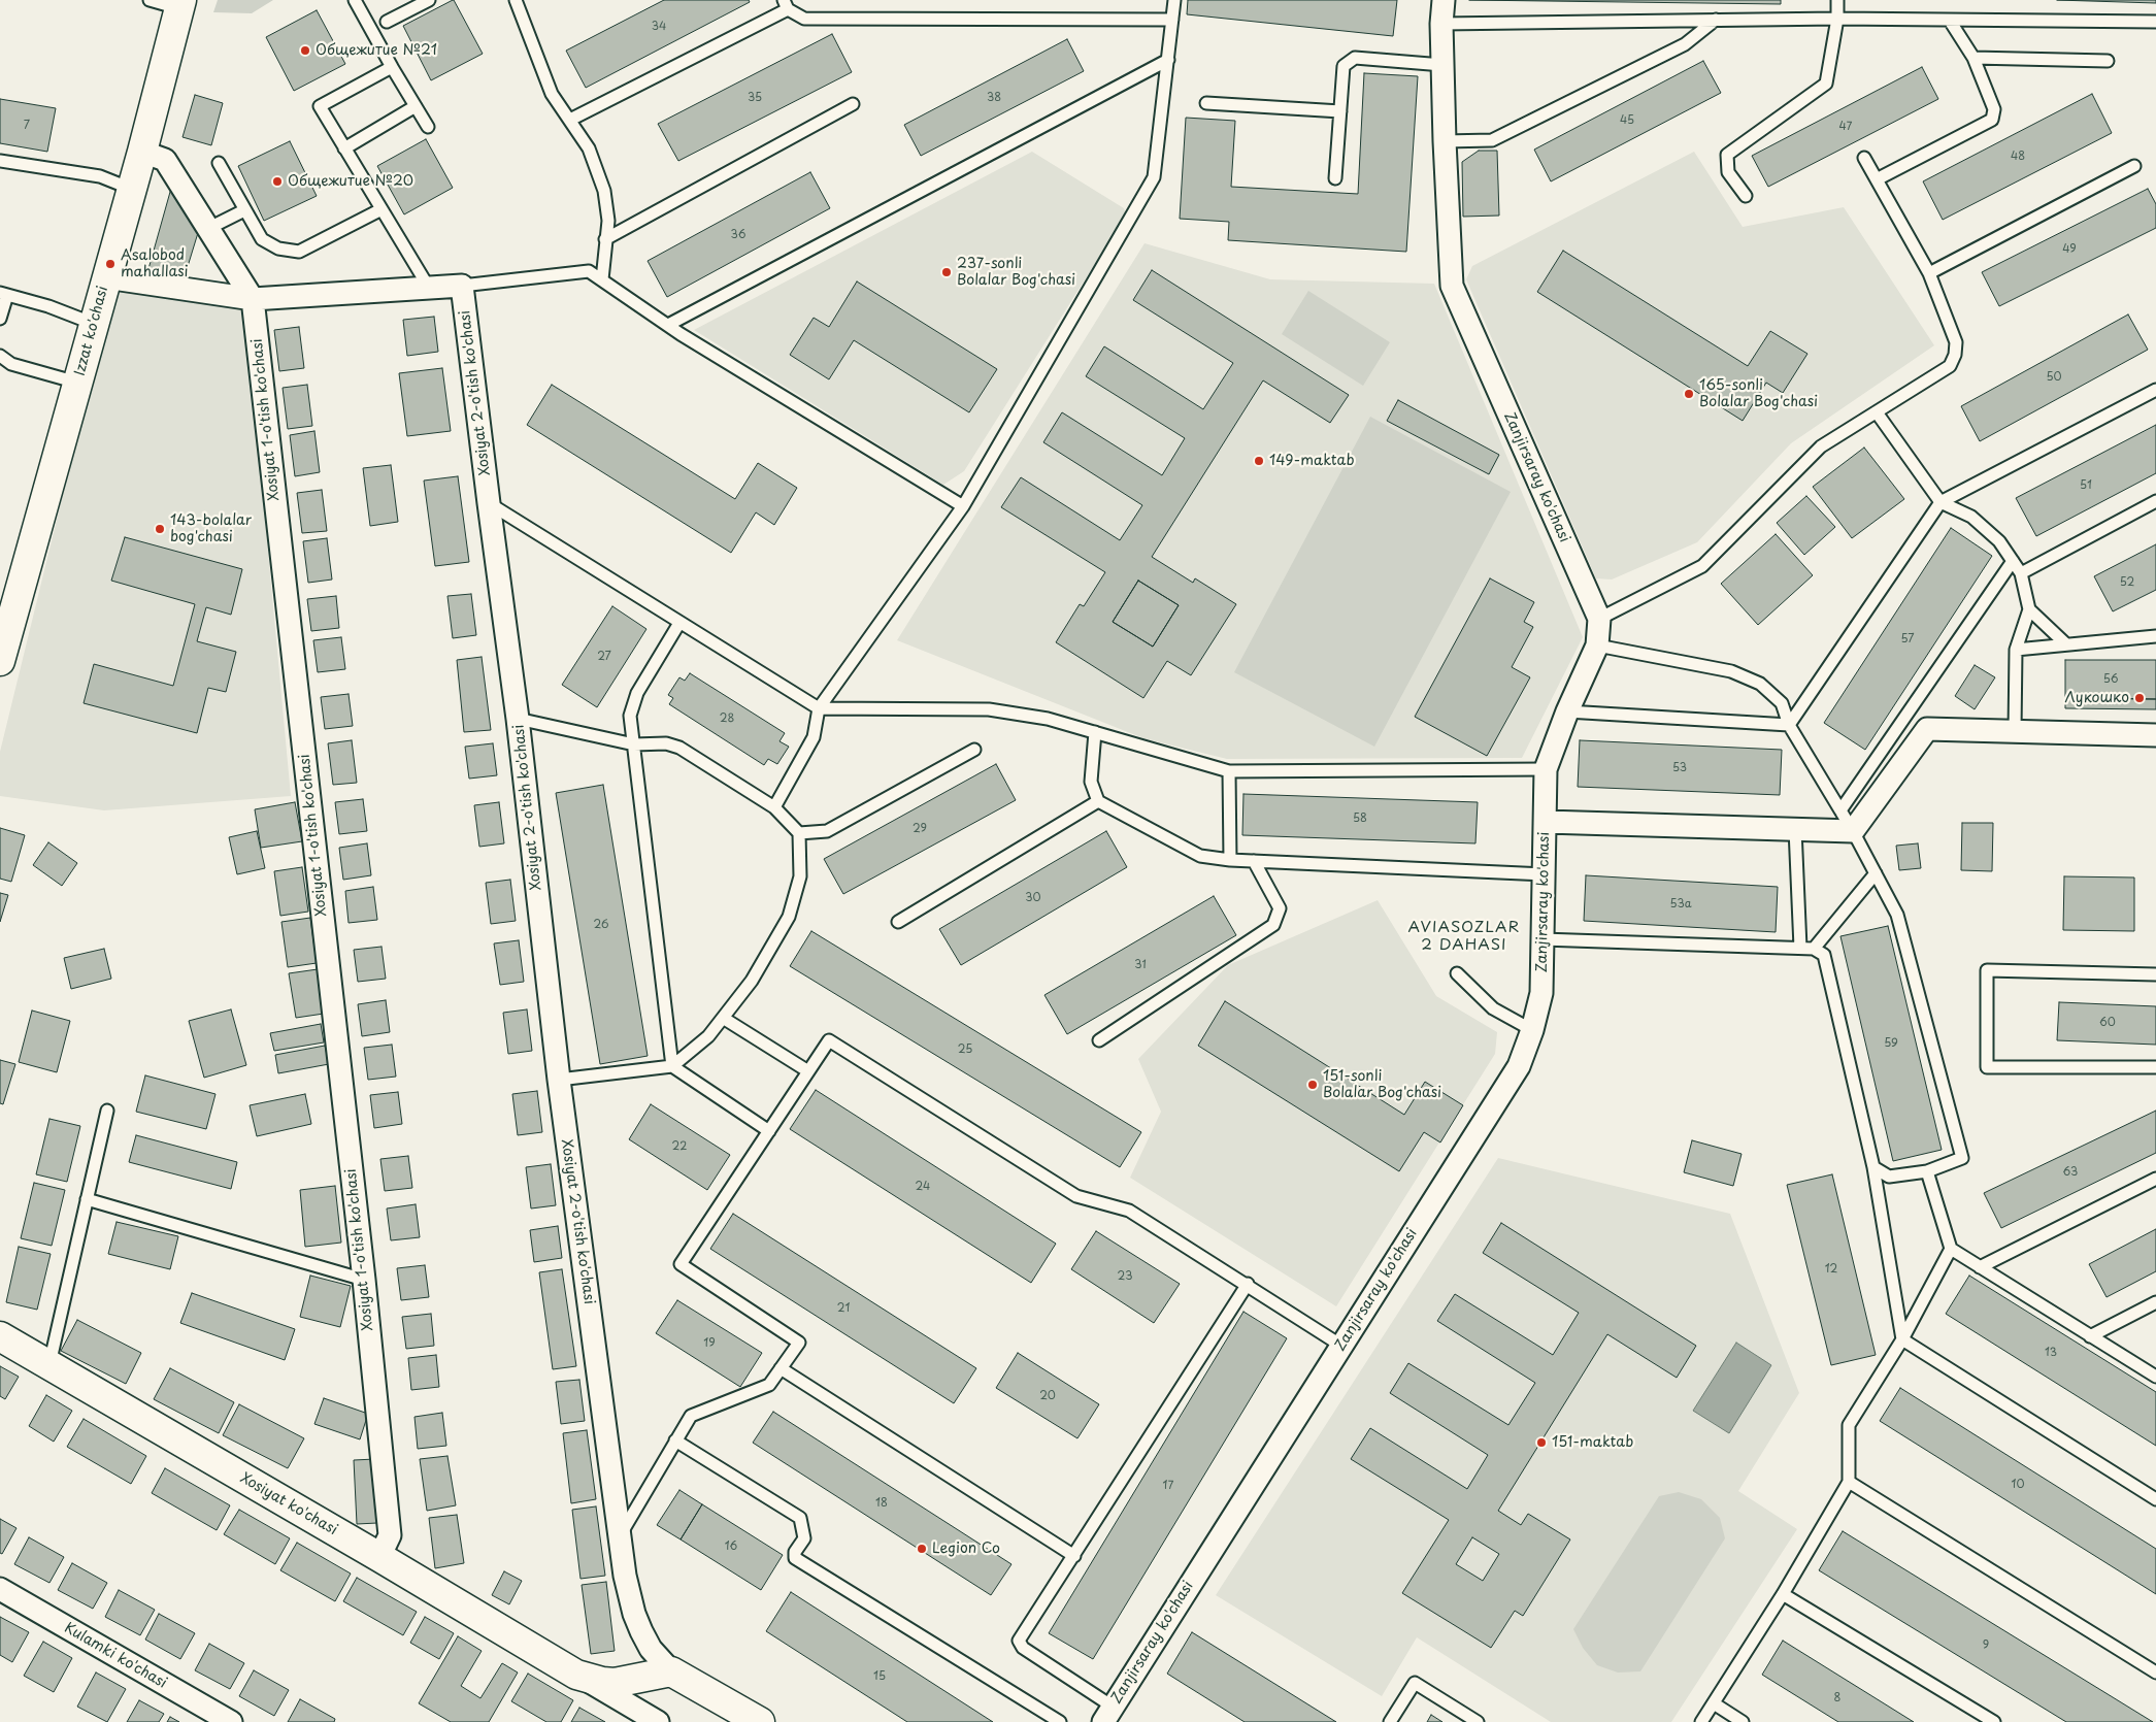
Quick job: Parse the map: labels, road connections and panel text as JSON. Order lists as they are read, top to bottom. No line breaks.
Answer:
{"streets":{"main road":["Izzat ko'chasi","Xosiyat ko'chasi"],"street":["Xosiyat 2-o'tish ko'chasi","Xosiyat 1-o'tish ko'chasi","Zanjirsaray ko'chasi","Kulamki ko'chasi"]},"crossings":[["Izzat ko'chasi","Xosiyat 1-o'tish ko'chasi"],["Xosiyat 2-o'tish ko'chasi","Xosiyat ko'chasi"],["Xosiyat 1-o'tish ko'chasi","Xosiyat ko'chasi"]],"districts":["AVIASOZLAR 2 DAHASI"],"places":["Общежитие №21","Общежитие №20","Asalobod mahallasi","237-sonli Bolalar Bog'chasi","165-sonli Bolalar Bog'chasi","149-maktab","143-bolalar bog'chasi","Лукошко","151-sonli Bolalar Bog'chasi","151-maktab","Legion Co"],"house_numbers":["34","35","38","45","7","47","48","36","49","50","51","52","57","27","56","28","53","58","29","30","53а","26","31","60","59","25","22","63","24","12","23","21","19","13","20","10","17","18","16","9","15","8"]}
